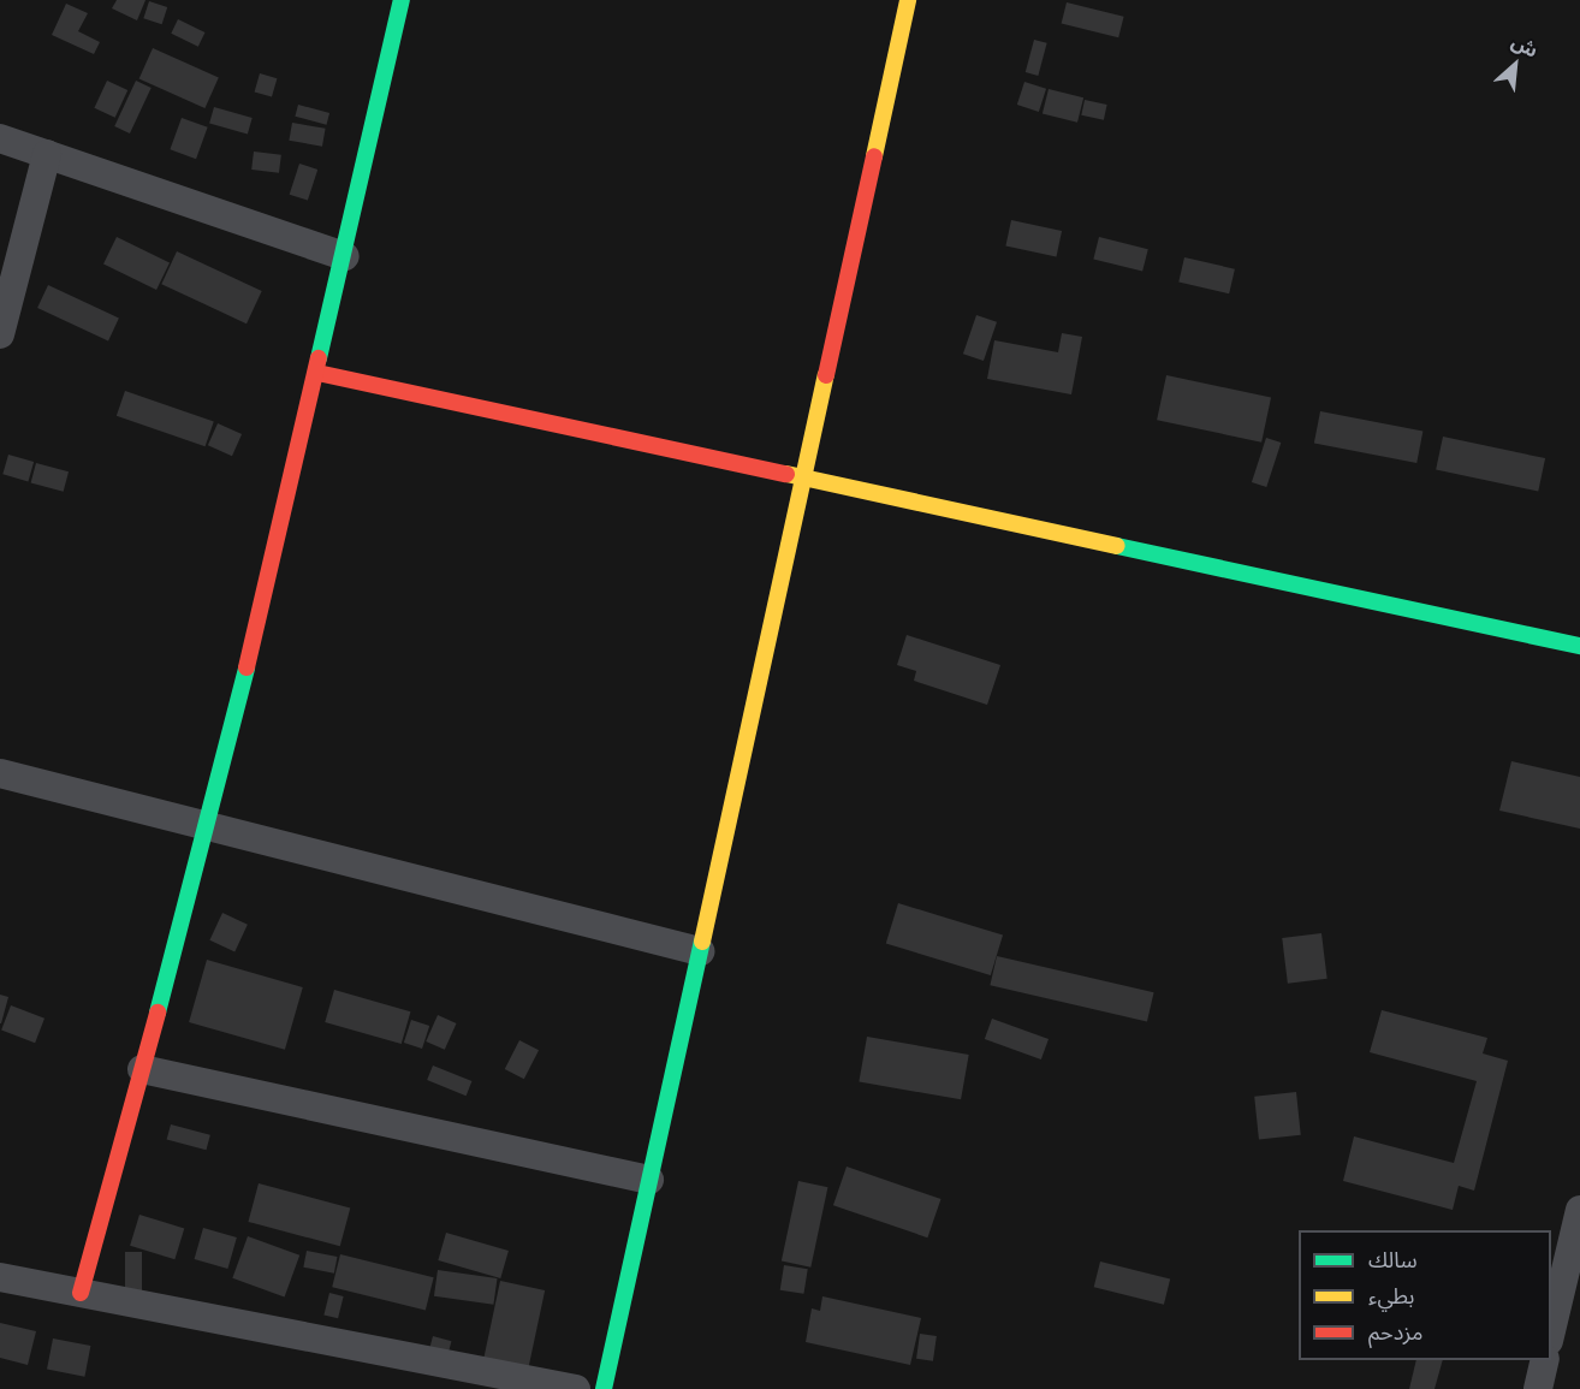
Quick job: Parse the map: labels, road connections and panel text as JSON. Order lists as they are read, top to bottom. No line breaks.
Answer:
{"legend":["سالك","بطيء","مزدحم"],"north":"top right"}
